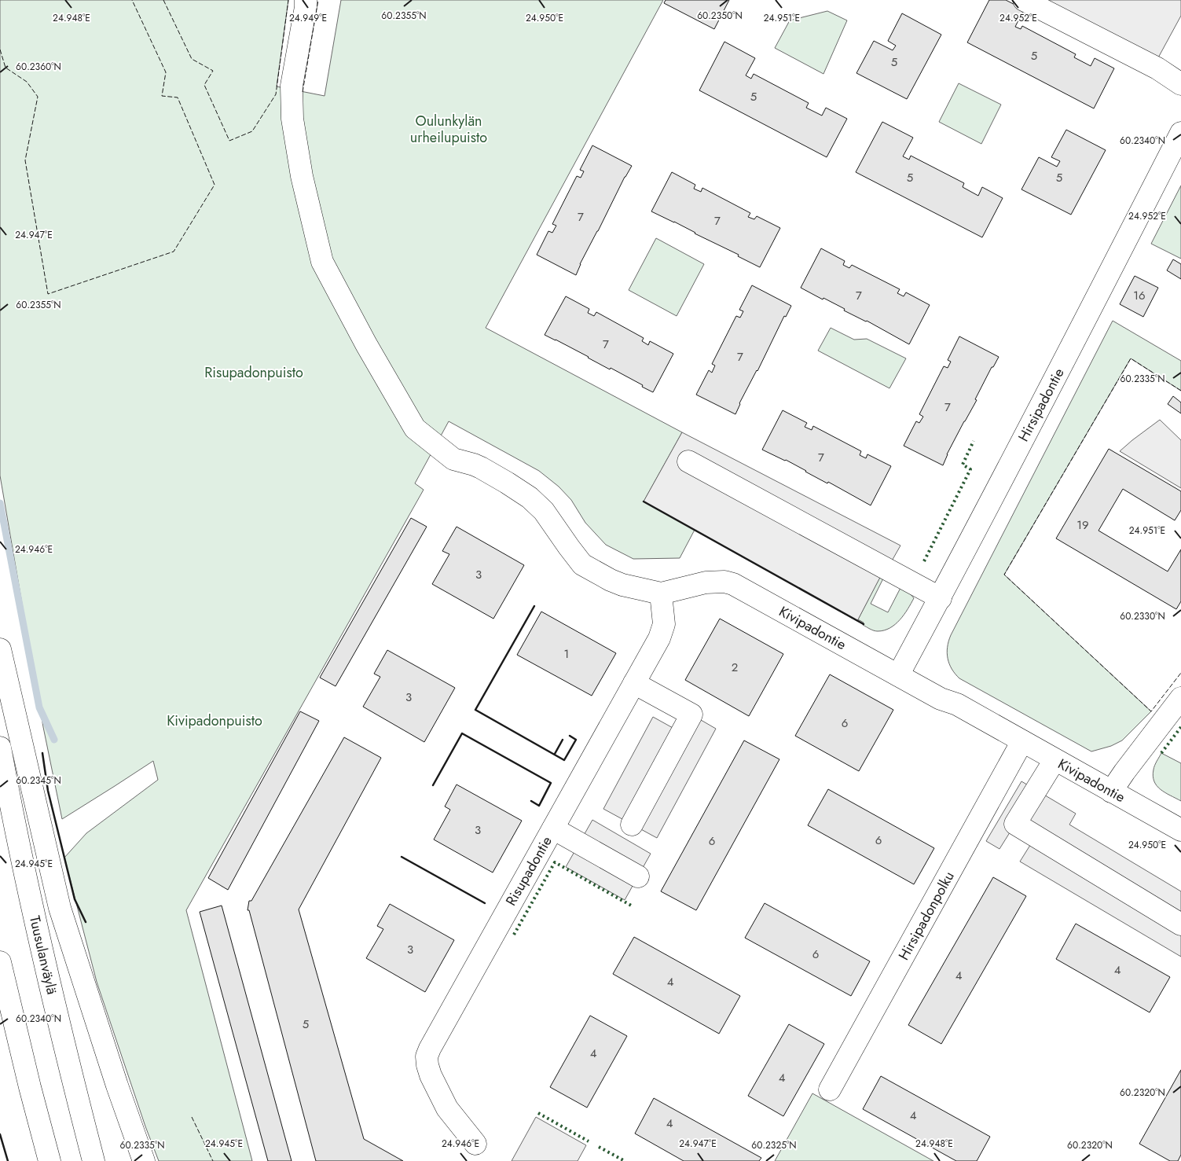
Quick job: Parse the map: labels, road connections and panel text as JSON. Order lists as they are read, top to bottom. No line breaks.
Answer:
{"streets":{"main road":["Hirsipadontie","Kivipadontie","Risupadontie","Hirsipadonpolku","Tuusulanväylä"]},"crossings":[["Hirsipadontie","Kivipadontie"],["Kivipadontie","Risupadontie"],["Kivipadontie","Hirsipadonpolku"]],"parks":["Oulunkylän urheilupuisto","Risupadonpuisto","Kivipadonpuisto"],"house_numbers":["5","5","5","5","5","7","7","7","16","7","7","7","7","19","3","1","2","3","6","3","6","6","3","6","4","4","4","5","4","4","4","4"],"coordinates":["60.2355°N","60.2350°N","24.948°E","24.949°E","24.950°E","24.951°E","24.952°E","60.2360°N","60.2340°N","24.947°E","60.2335°N","24.946°E","60.2330°N","60.2345°N","24.945°E","60.2320°N","60.2325°N"]}
